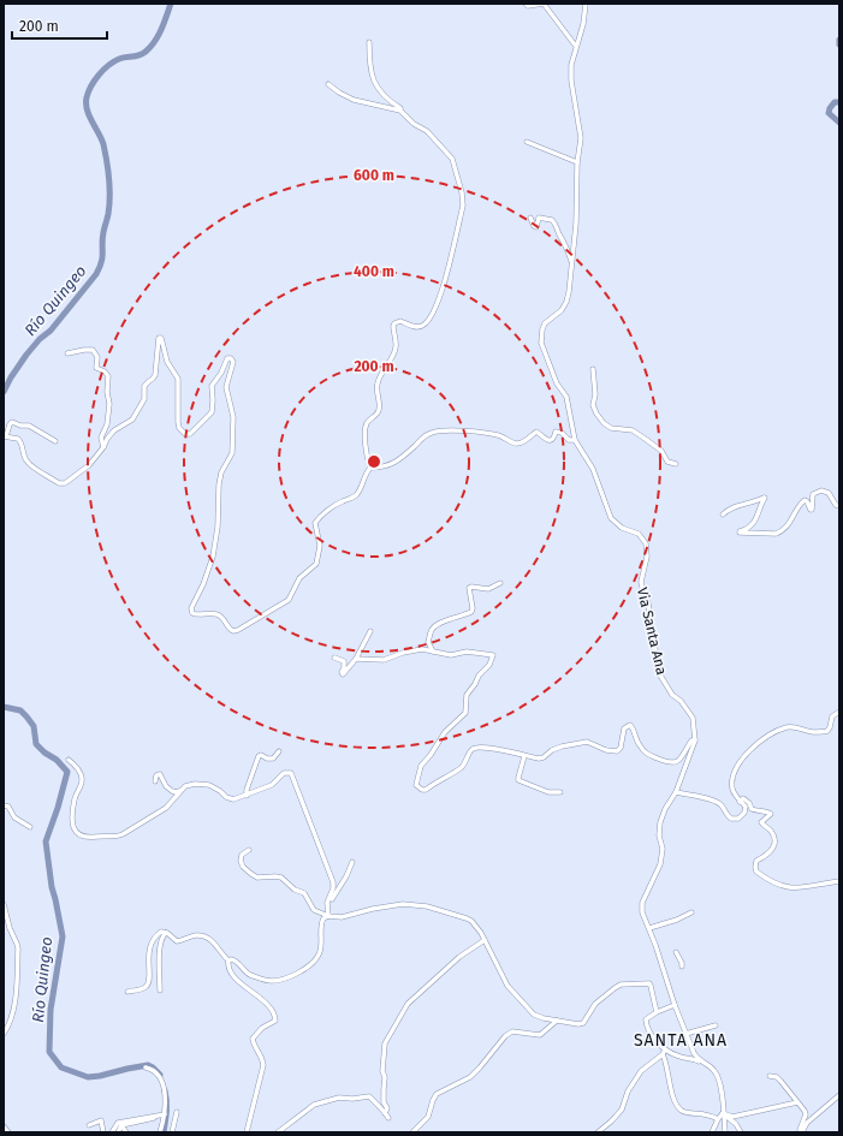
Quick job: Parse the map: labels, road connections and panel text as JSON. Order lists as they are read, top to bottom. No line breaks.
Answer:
{"streets":{"street":["Via Santa Ana"]},"districts":["SANTA ANA"],"water":["Río Quingeo"],"scale_bar":"200 m","rings":["600 m","400 m","200 m"]}
